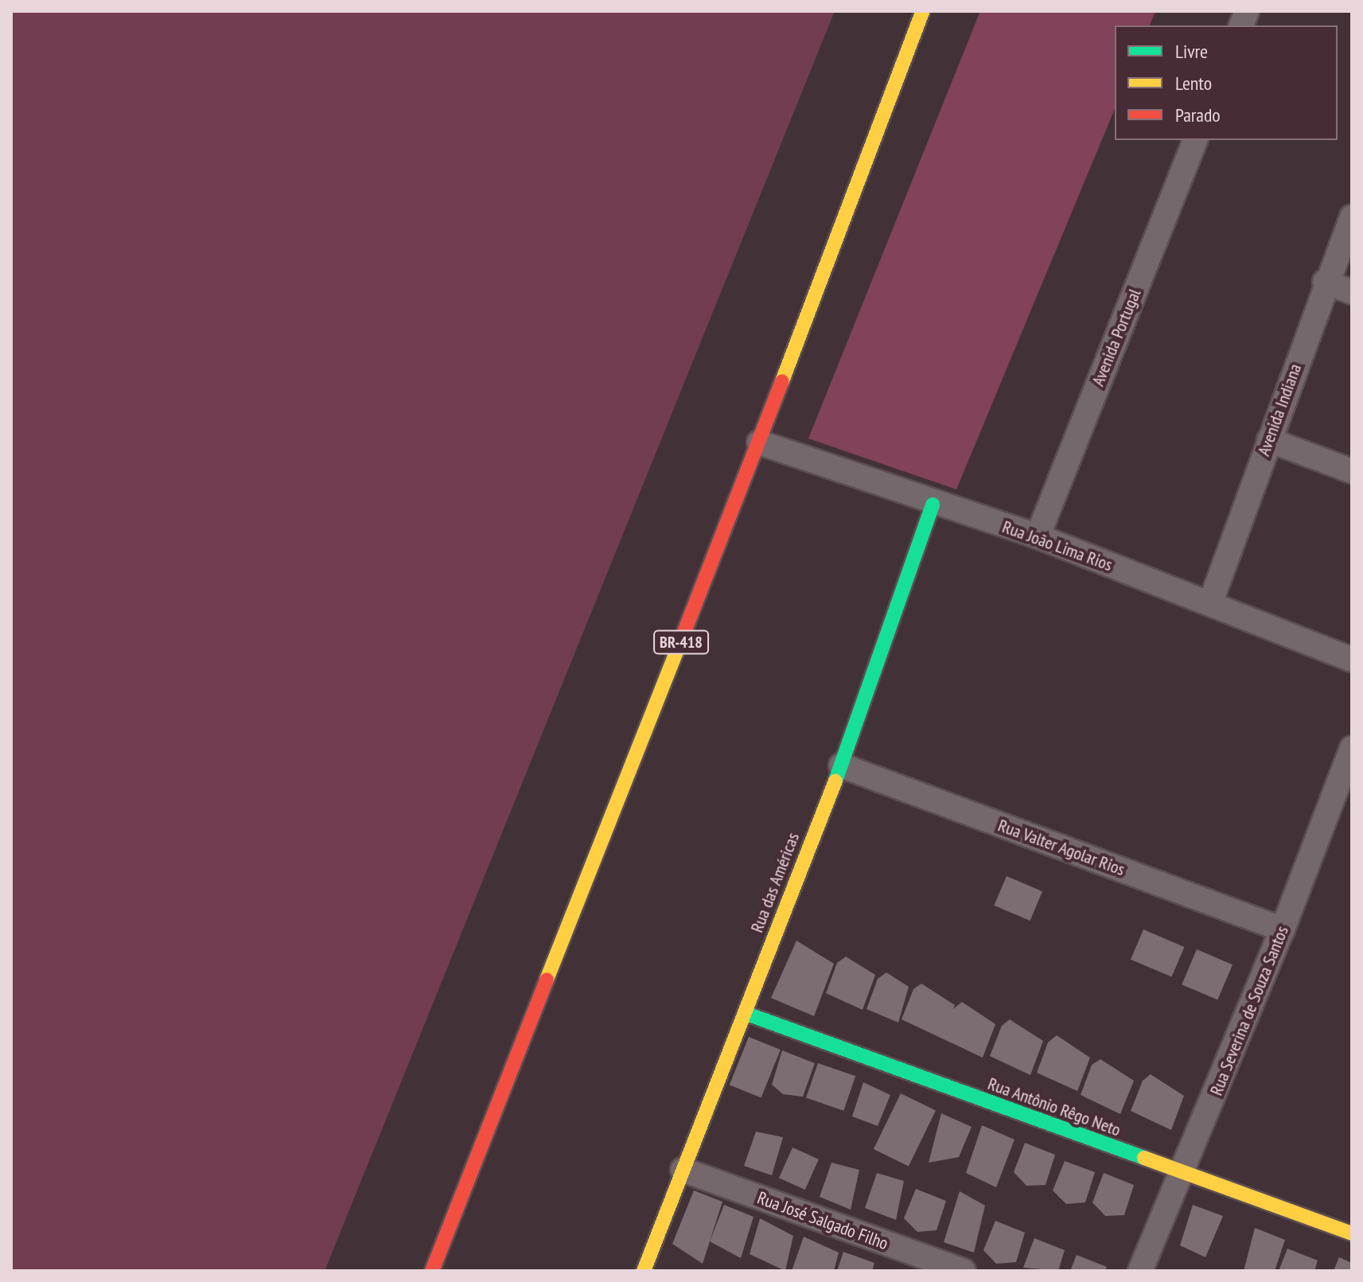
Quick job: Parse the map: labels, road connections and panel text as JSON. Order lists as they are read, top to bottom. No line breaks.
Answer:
{"streets":{"street":["Avenida Portugal","Avenida Indiana","Rua João Lima Rios","BR-418","Rua Valter Agolar Rios","Rua das Américas","Rua Severina de Souza Santos","Rua Antônio Rêgo Neto","Rua José Salgado Filho"]},"crossings":[["Avenida Portugal","Rua João Lima Rios"],["Avenida Indiana","Rua João Lima Rios"],["Rua João Lima Rios","BR-418"],["Rua João Lima Rios","Rua das Américas"],["Rua Valter Agolar Rios","Rua das Américas"],["Rua Valter Agolar Rios","Rua Severina de Souza Santos"],["Rua das Américas","Rua Antônio Rêgo Neto"],["Rua das Américas","Rua José Salgado Filho"],["Rua Severina de Souza Santos","Rua Antônio Rêgo Neto"]],"legend":["Livre","Lento","Parado"]}
